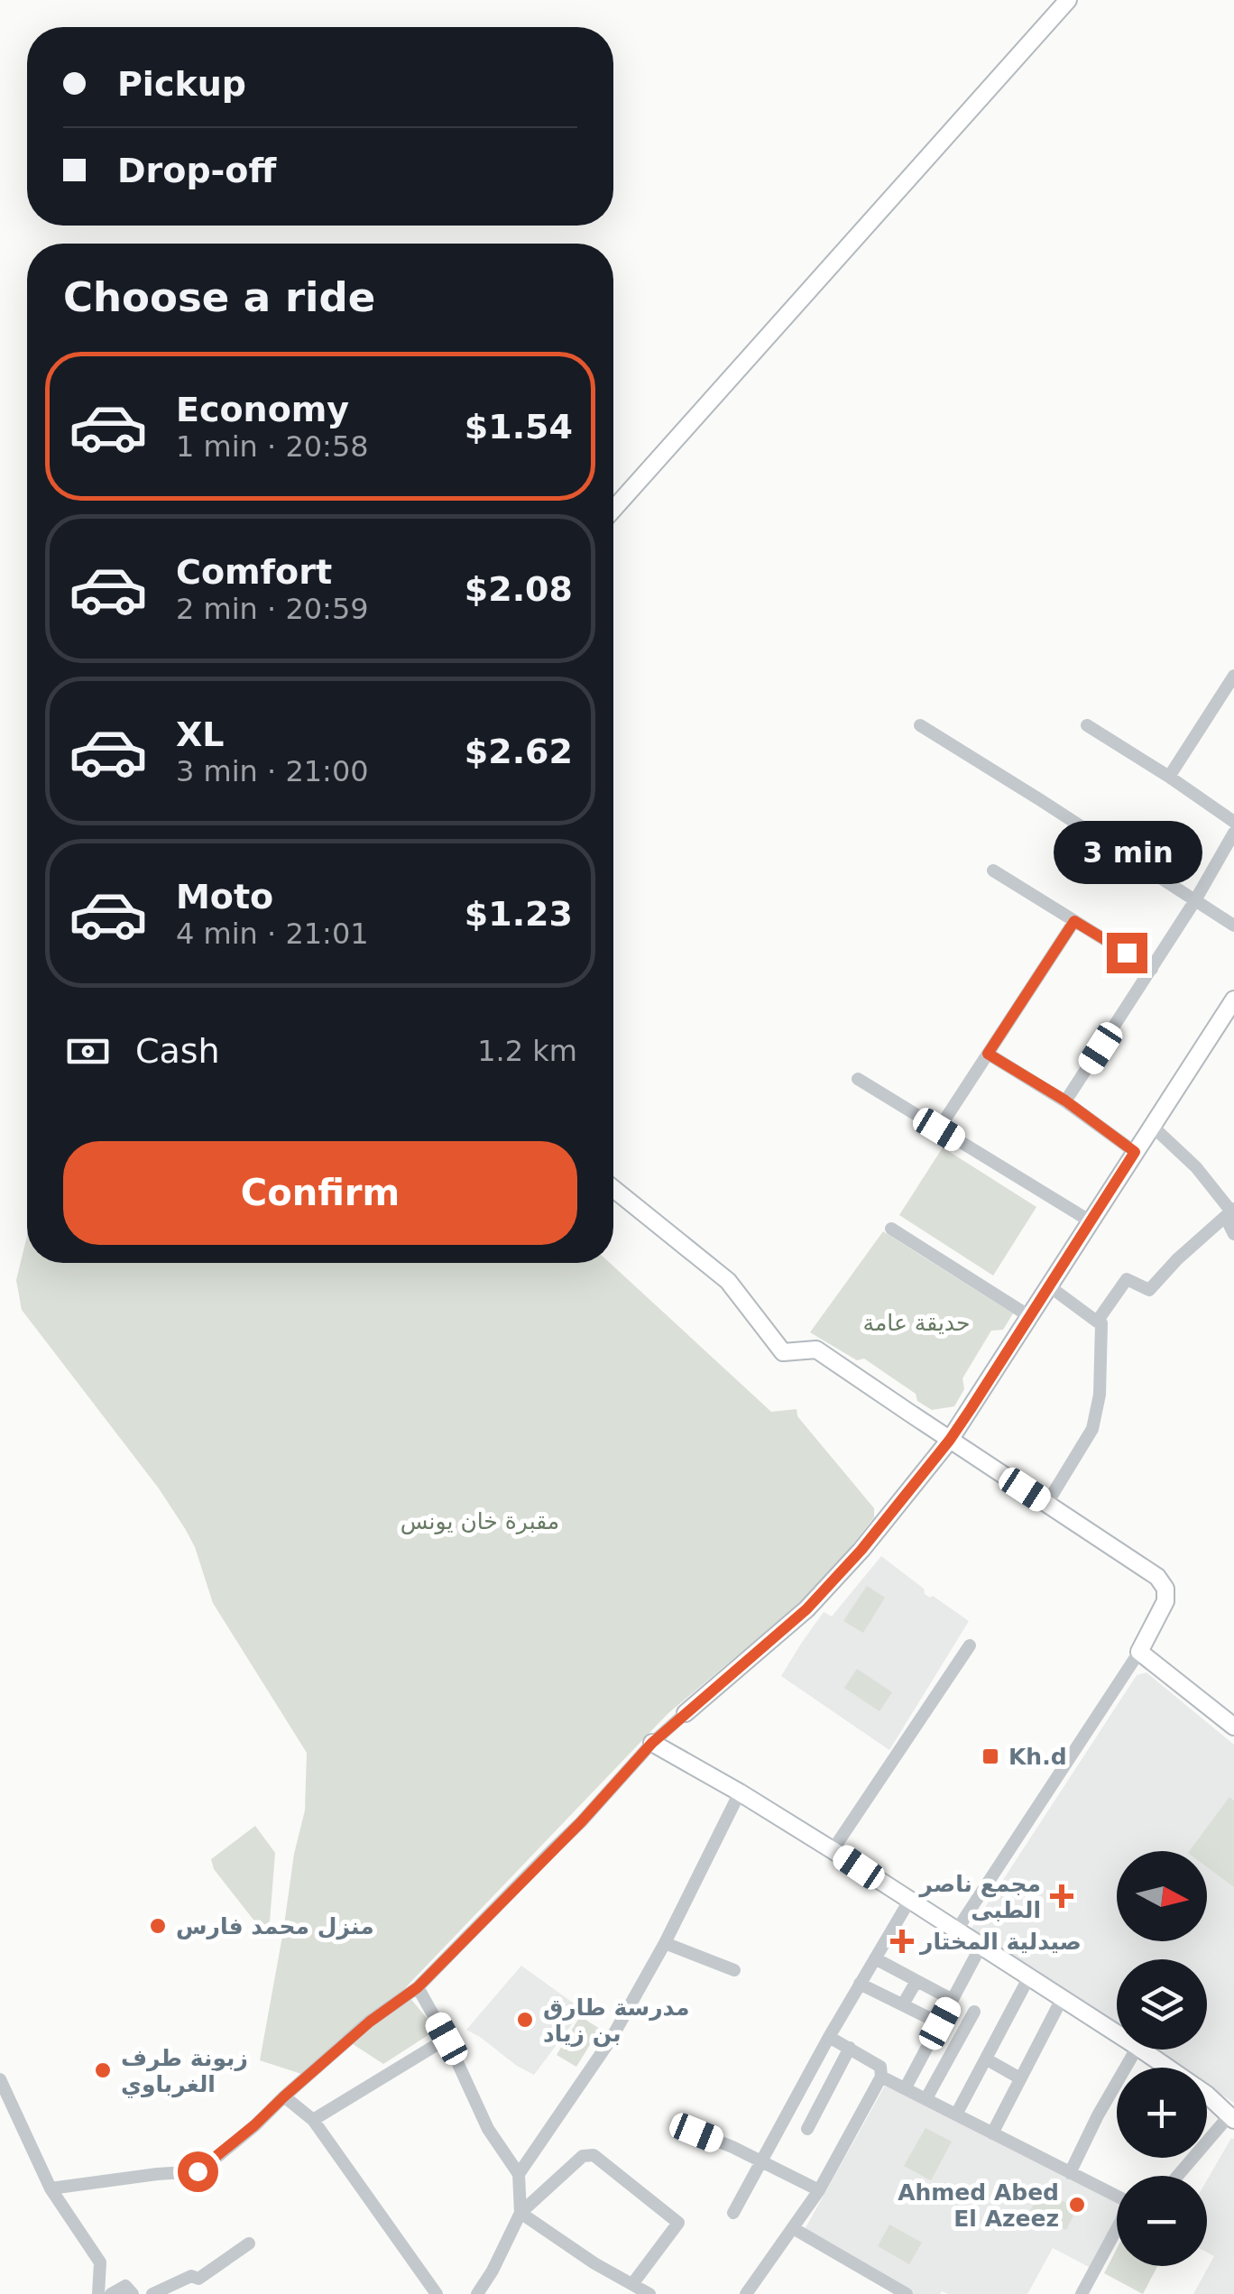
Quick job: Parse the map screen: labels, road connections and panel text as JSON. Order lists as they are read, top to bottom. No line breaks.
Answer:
{"parks":["حديقة عامة","مقبرة خان يونس"],"places":{"transit":["Kh.d"],"health":["مجمع ناصر الطبى","صيدلية المختار"],"other":["منزل محمد فارس","مدرسة طارق بن زياد","زبونة طرف الغرباوي","Ahmed Abed El Azeez"]},"north":"right","page":{"banner":["Pickup","Drop-off"],"heading":"Choose a ride","list":[{"name":"Economy","note":"1 min · 20:58","value":"$1.54"},{"name":"Comfort","note":"2 min · 20:59","value":"$2.08"},{"name":"XL","note":"3 min · 21:00","value":"$2.62"},{"name":"Moto","note":"4 min · 21:01","value":"$1.23"}],"bubble":"3 min","pay":["Cash","1.2 km"],"buttons":"Confirm","map_buttons":["+","−"]}}
